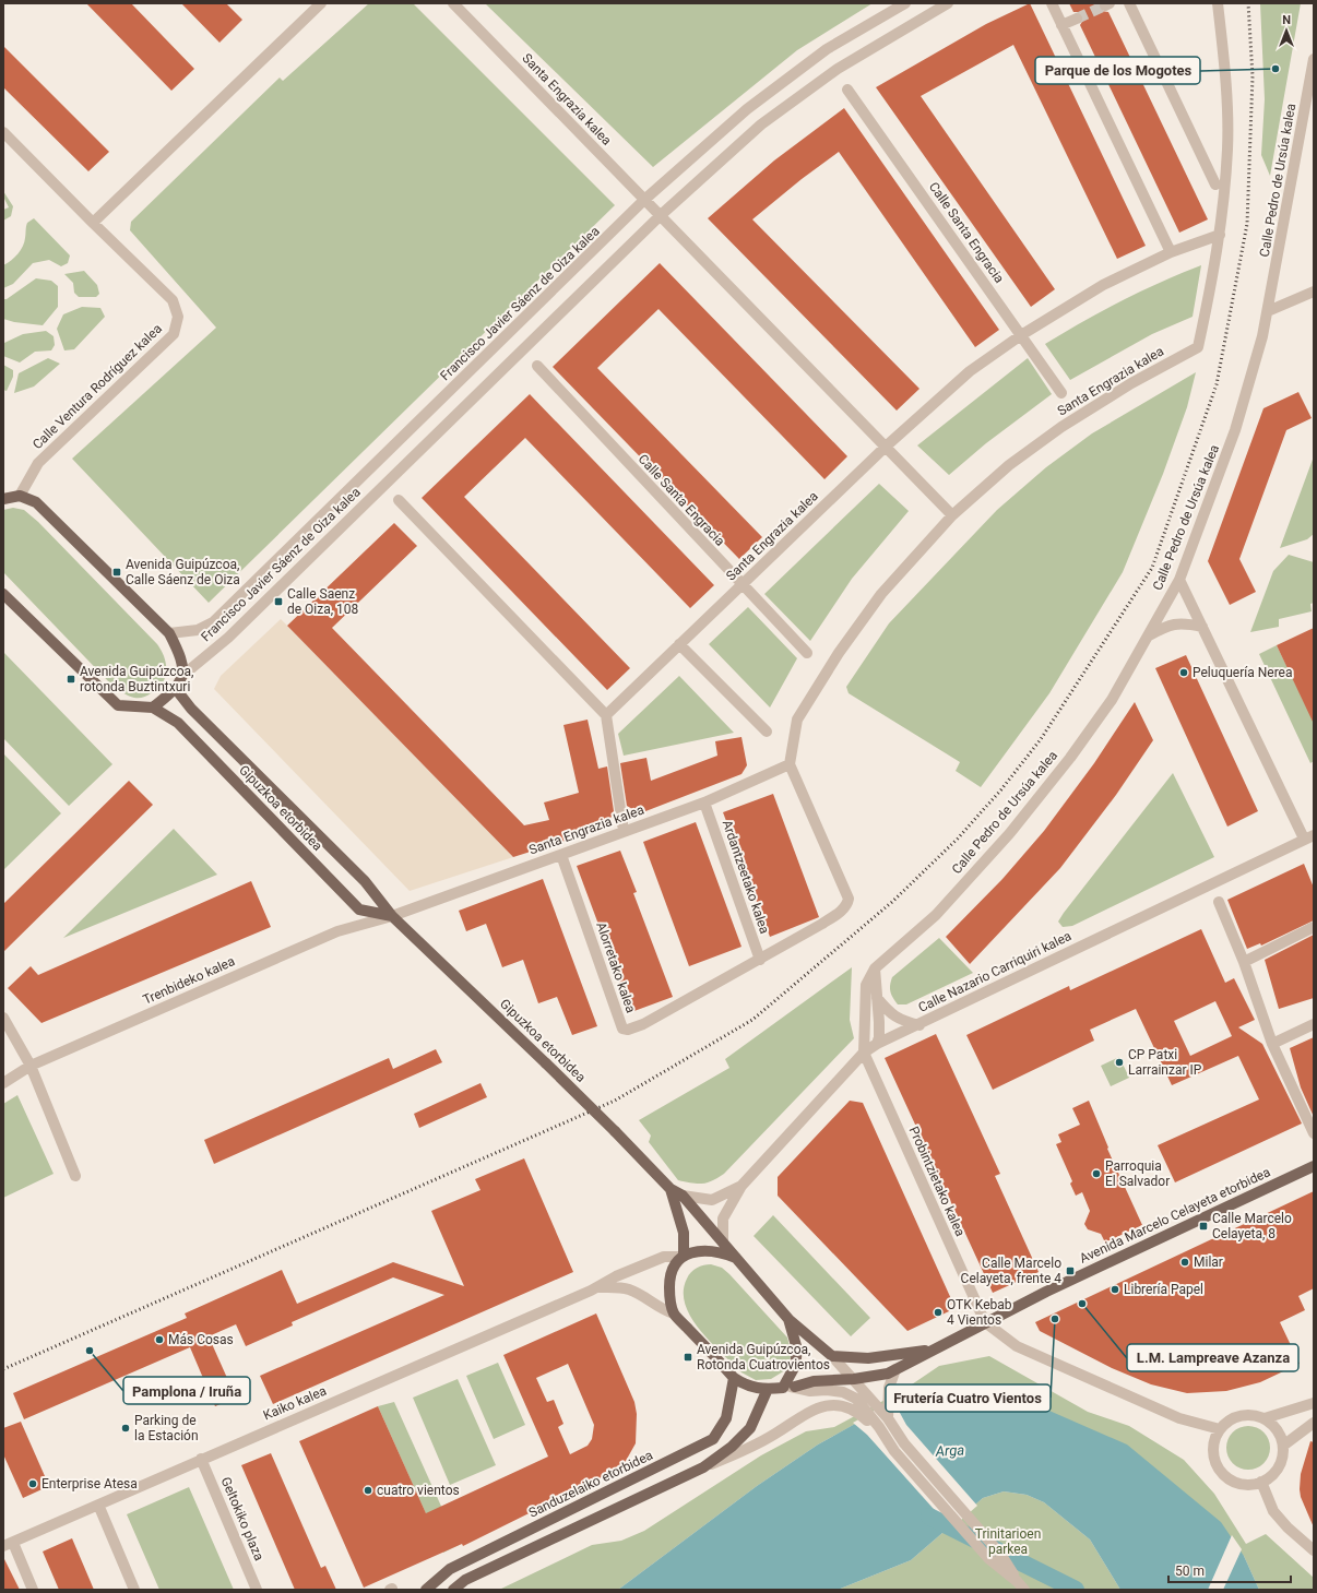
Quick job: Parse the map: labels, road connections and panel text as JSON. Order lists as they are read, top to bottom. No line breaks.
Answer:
{"streets":{"main road":["Gipuzkoa etorbidea","Avenida Marcelo Celayeta etorbidea","Sanduzelaiko etorbidea"],"street":["Santa Engrazia kalea","Calle Pedro de Ursúa kalea","Calle Santa Engracia","Francisco Javier Sáenz de Oiza kalea","Calle Ventura Rodríguez kalea","Ardantzeetako kalea","Alorretako kalea","Calle Nazario Carriquiri kalea","Trenbideko kalea","Probintzietako kalea","Kaiko kalea","Geltokiko plaza"]},"crossings":[["Santa Engrazia kalea","Calle Santa Engracia"],["Santa Engrazia kalea","Francisco Javier Sáenz de Oiza kalea"],["Santa Engrazia kalea","Gipuzkoa etorbidea"],["Santa Engrazia kalea","Ardantzeetako kalea"],["Santa Engrazia kalea","Alorretako kalea"],["Santa Engrazia kalea","Trenbideko kalea"],["Calle Pedro de Ursúa kalea","Calle Nazario Carriquiri kalea"],["Calle Pedro de Ursúa kalea","Probintzietako kalea"],["Gipuzkoa etorbidea","Calle Nazario Carriquiri kalea"],["Gipuzkoa etorbidea","Trenbideko kalea"],["Gipuzkoa etorbidea","Kaiko kalea"],["Ardantzeetako kalea","Alorretako kalea"],["Calle Nazario Carriquiri kalea","Probintzietako kalea"],["Probintzietako kalea","Avenida Marcelo Celayeta etorbidea"],["Kaiko kalea","Geltokiko plaza"]],"water":["Arga"],"parks":["Trinitarioen parkea"],"places":{"other":["Parque de los Mogotes","Peluquería Nerea","CP Patxi Larrainzar IP","Parroquia El Salvador","Milar","Librería Papel","L.M. Lampreave Azanza","OTK Kebab 4 Vientos","Frutería Cuatro Vientos","Más Cosas","Pamplona / Iruña","Parking de la Estación","Enterprise Atesa","cuatro vientos"],"transit":["Avenida Guipúzcoa, Calle Sáenz de Oiza","Calle Saenz de Oiza, 108","Avenida Guipúzcoa, rotonda Buztintxuri","Calle Marcelo Celayeta, 8","Calle Marcelo Celayeta, frente 4","Avenida Guipúzcoa, Rotonda Cuatrovientos"]},"scale_bar":"50 m","north":"top"}
